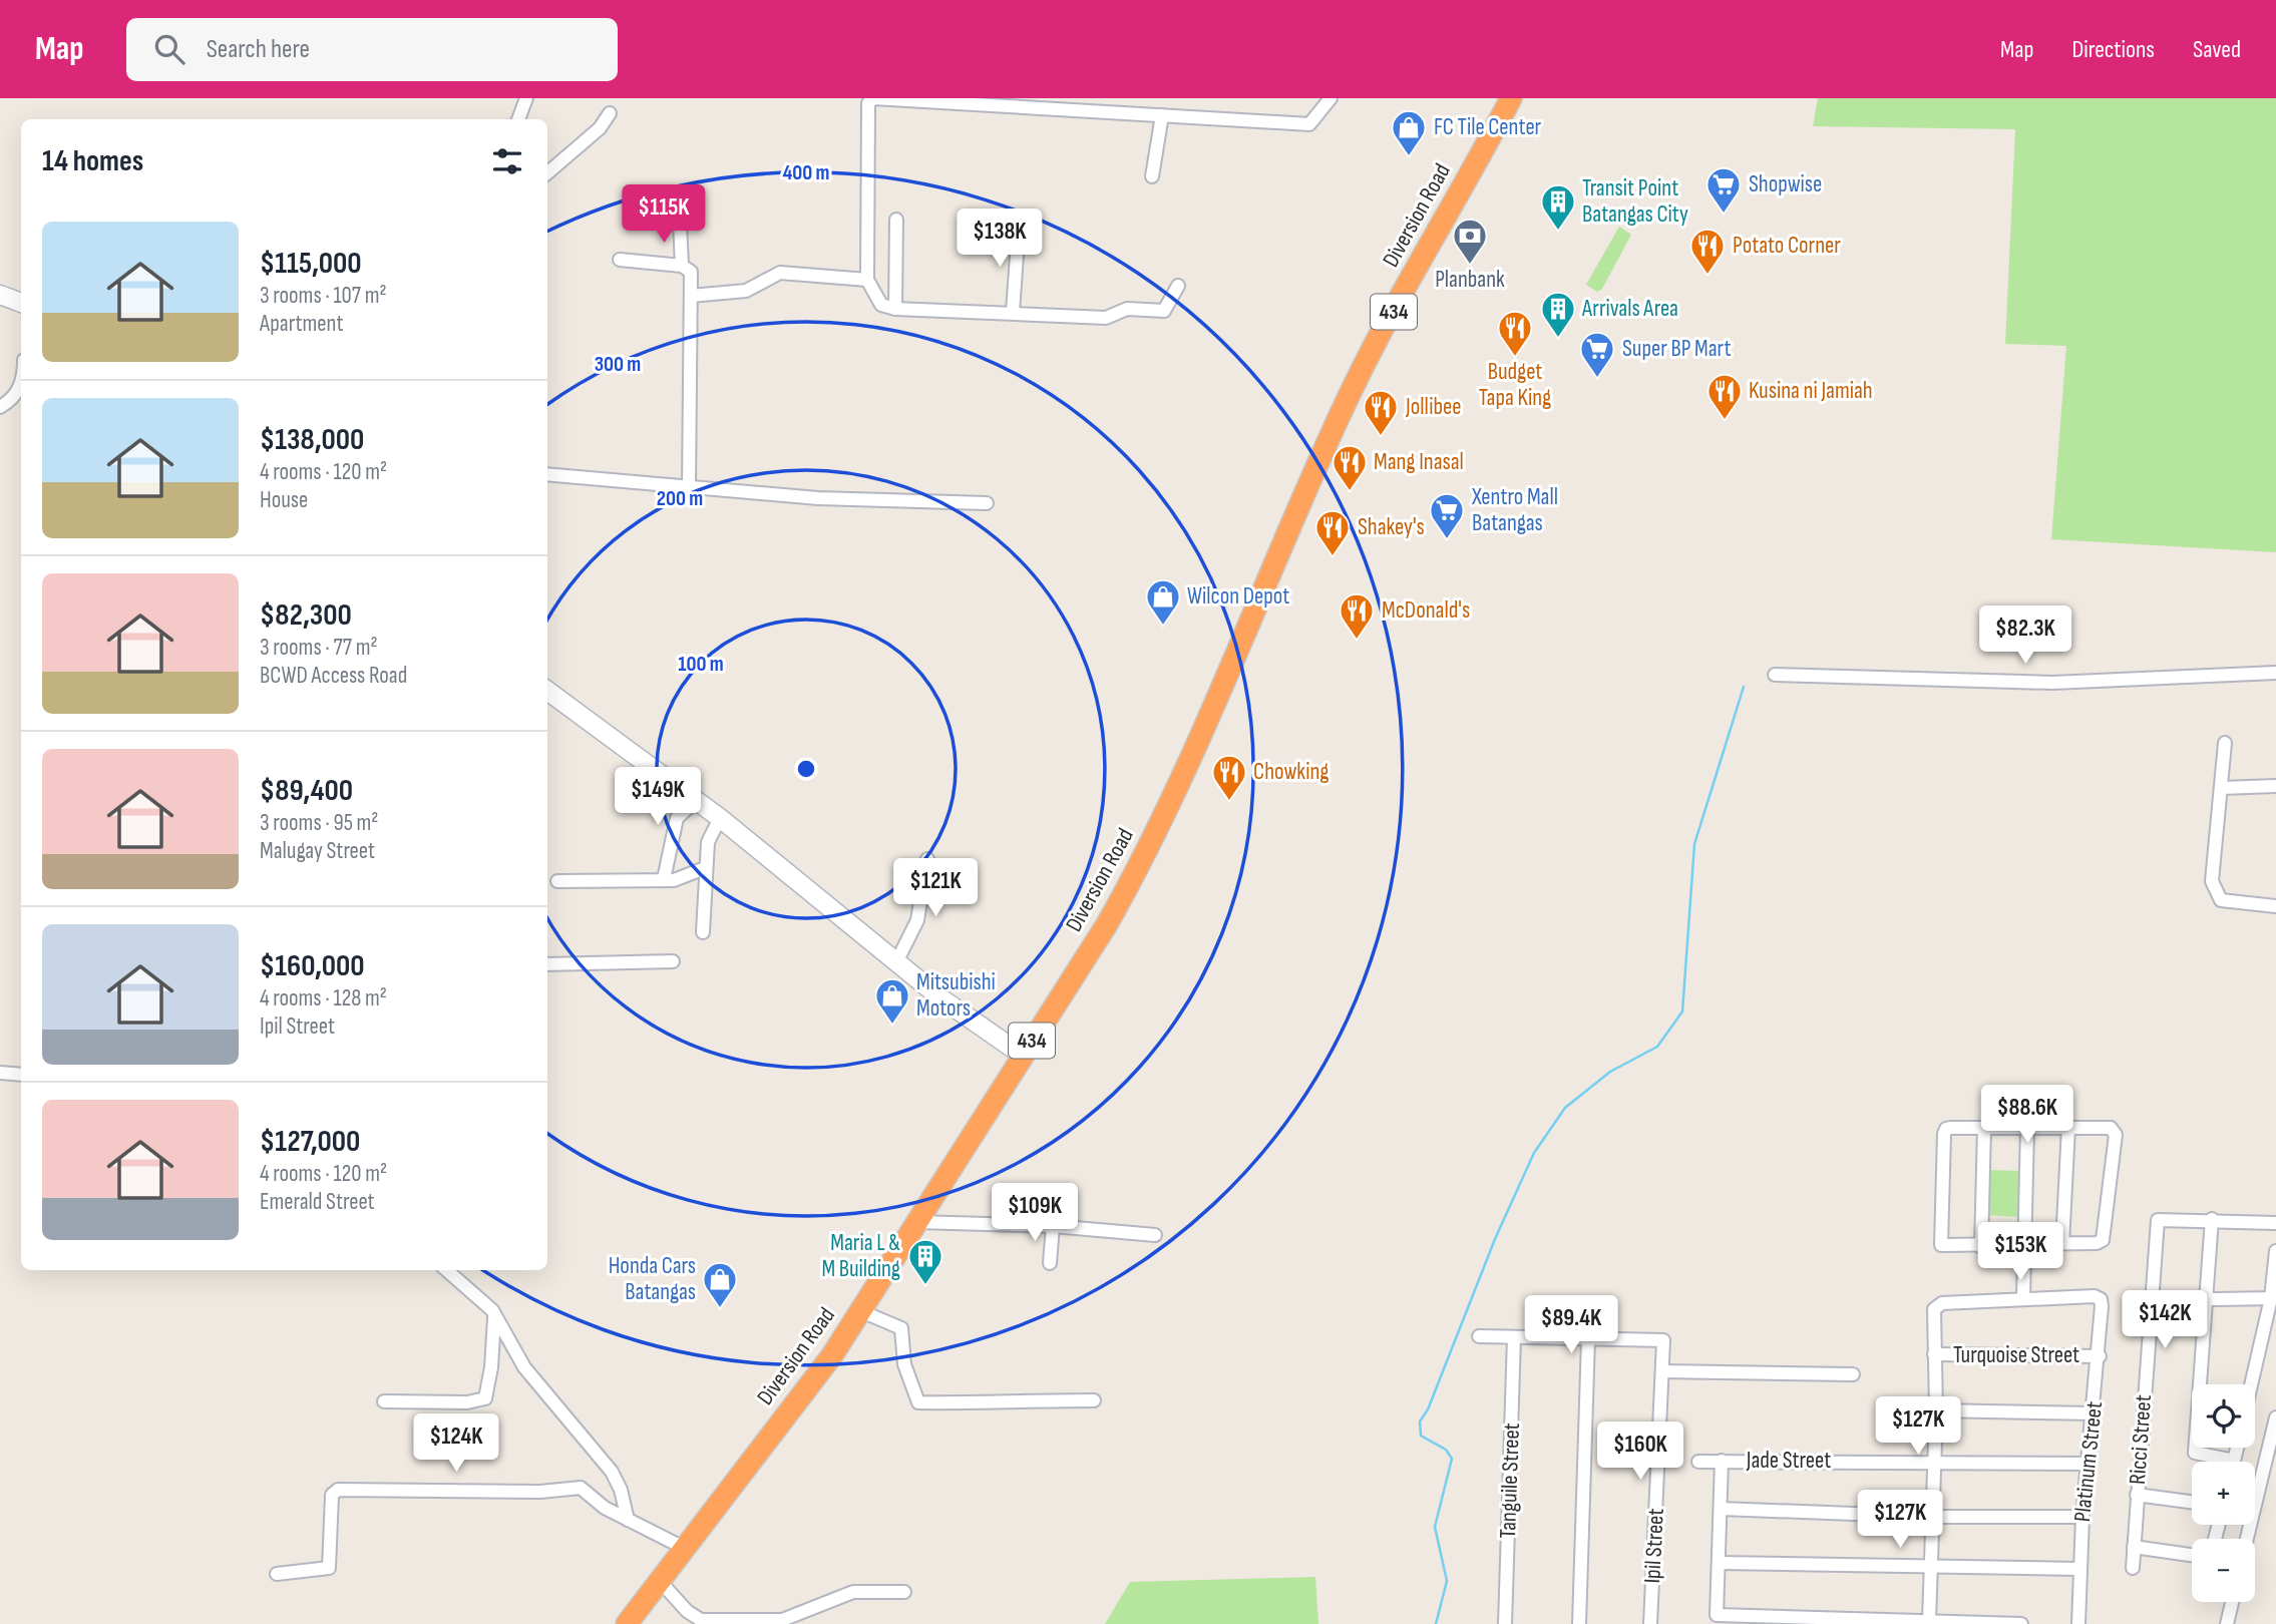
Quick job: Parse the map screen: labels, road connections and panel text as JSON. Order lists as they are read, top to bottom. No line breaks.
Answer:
{"streets":{"highway":["Diversion Road","434"],"street":["Turquoise Street","Ricci Street","Jade Street","Platinum Street","Tanguile Street","Ipil Street"]},"crossings":[["Turquoise Street","Platinum Street"],["Jade Street","Platinum Street"]],"places":{"shop":["FC Tile Center","Wilcon Depot","Mitsubishi Motors","Honda Cars Batangas"],"supermarket":["Shopwise","Super BP Mart","Xentro Mall Batangas"],"building":["Transit Point Batangas City","Arrivals Area","Maria L & M Building"],"bank":["Planbank"],"restaurant":["Potato Corner","Budget Tapa King","Kusina ni Jamiah","Jollibee","Mang Inasal","Shakey's","McDonald's","Chowking"]},"page":{"header":"Map","search":"Search here","nav":["Map","Directions","Saved"],"heading":"14 homes","price":["$115K","$138K","$82.3K","$149K","$121K","$88.6K","$109K","$153K","$142K","$89.4K","$127K","$124K","$160K","$127K"],"list":[{"name":"$115,000","note":"3 rooms · 107 m² · Apartment"},{"name":"$138,000","note":"4 rooms · 120 m² · House"},{"name":"$82,300","note":"3 rooms · 77 m² · BCWD Access Road"},{"name":"$89,400","note":"3 rooms · 95 m² · Malugay Street"},{"name":"$160,000","note":"4 rooms · 128 m² · Ipil Street"},{"name":"$127,000","note":"4 rooms · 120 m² · Emerald Street"}],"map_buttons":["+","−"]},"rings":["400 m","300 m","200 m","100 m"]}
